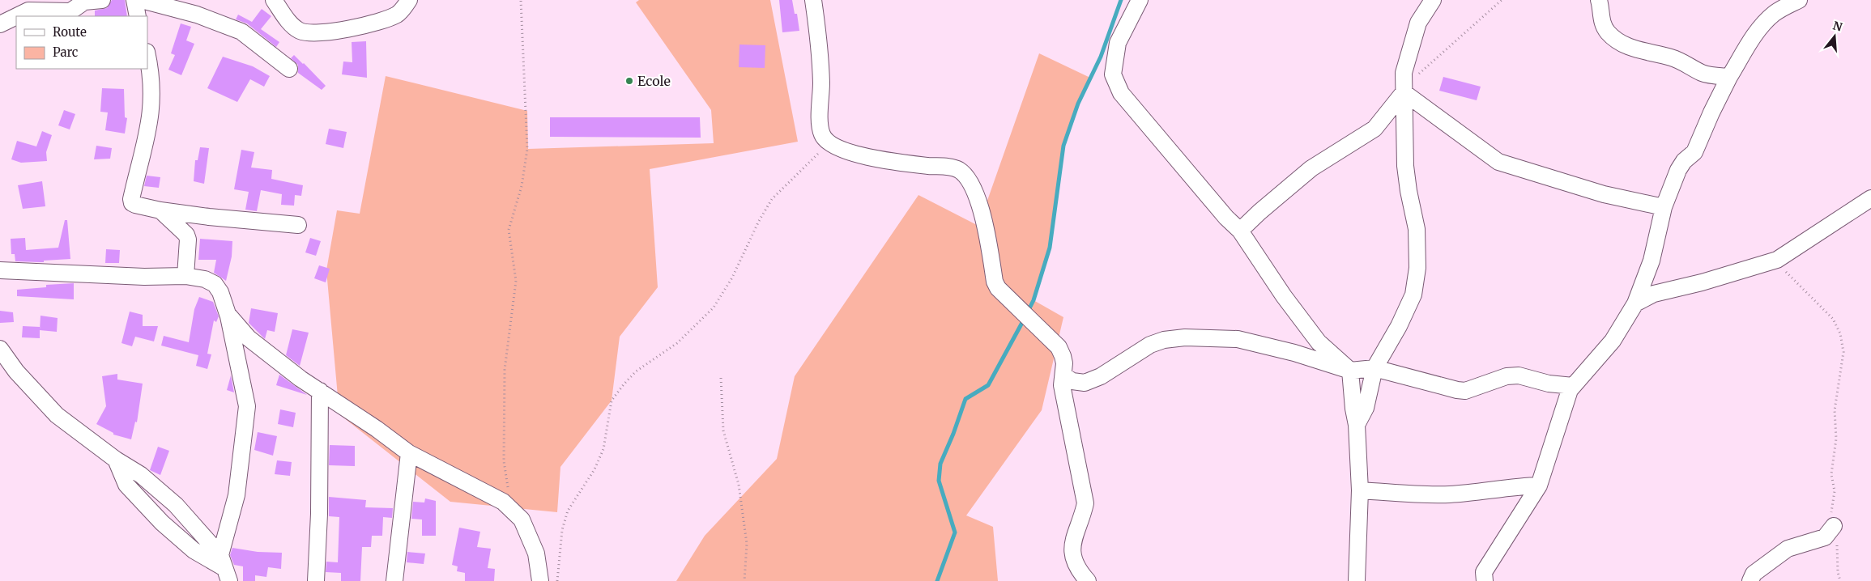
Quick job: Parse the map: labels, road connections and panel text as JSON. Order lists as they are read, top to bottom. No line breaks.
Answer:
{"places":["Ecole"],"legend":["Route","Parc"],"north":"top"}
